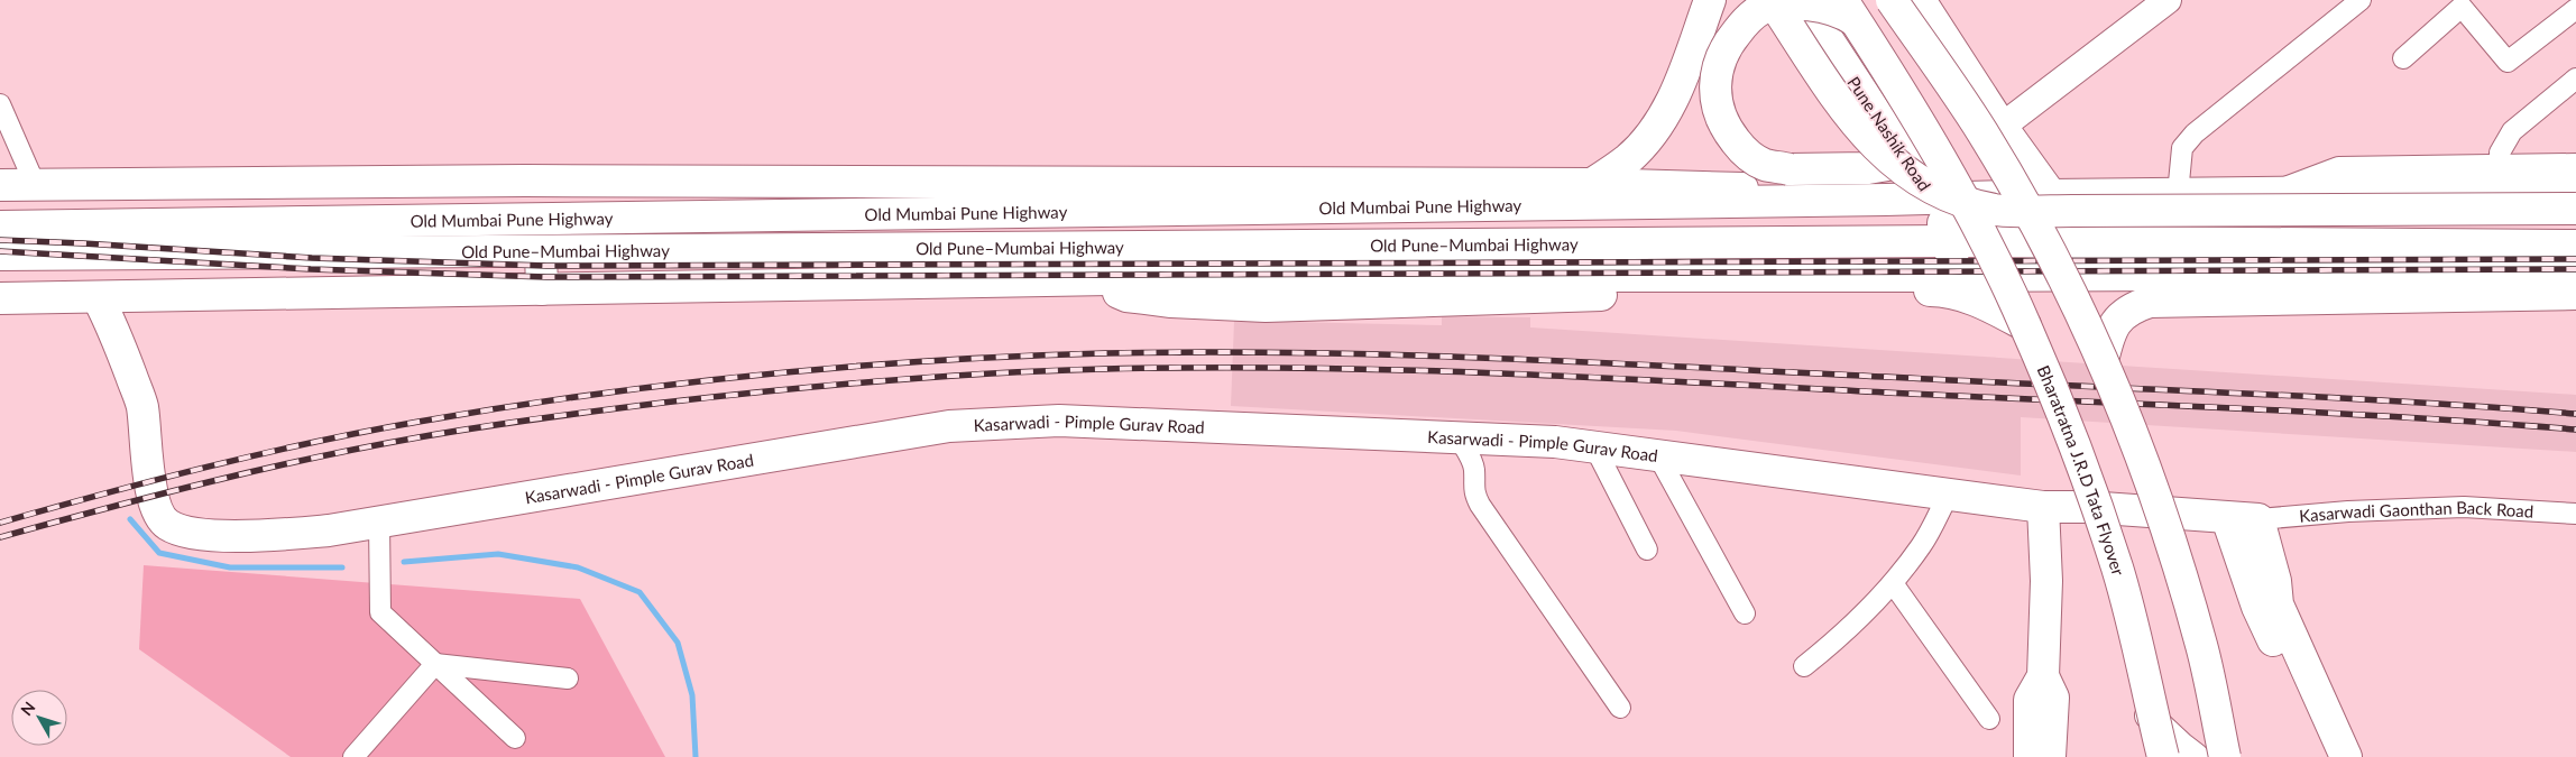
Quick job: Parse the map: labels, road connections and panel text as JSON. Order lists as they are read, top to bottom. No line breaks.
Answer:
{"streets":{"main road":["Pune Nashik Road","Old Mumbai Pune Highway","Old Pune–Mumbai Highway","Kasarwadi - Pimple Gurav Road","Bharatratna J.R.D Tata Flyover"],"street":["Kasarwadi Gaonthan Back Road"]},"crossings":[["Pune Nashik Road","Old Mumbai Pune Highway"],["Pune Nashik Road","Old Pune–Mumbai Highway"],["Kasarwadi - Pimple Gurav Road","Kasarwadi Gaonthan Back Road"]],"north":"top left"}
